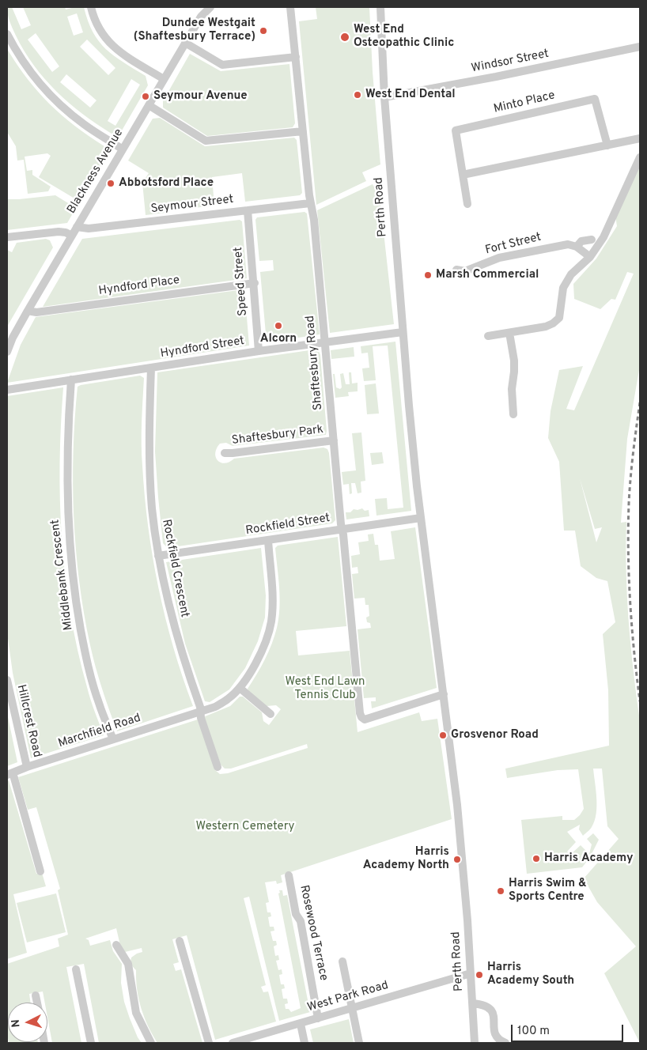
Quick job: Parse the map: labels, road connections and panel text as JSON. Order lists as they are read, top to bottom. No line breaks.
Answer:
{"streets":{"street":["Windsor Street","Minto Place","Blackness Avenue","Seymour Street","Perth Road","Fort Street","Speed Street","Hyndford Place","Hyndford Street","Shaftesbury Road","Shaftesbury Park","Rockfield Street","Rockfield Crescent","Middlebank Crescent","Hillcrest Road","Marchfield Road","Rosewood Terrace","West Park Road"]},"crossings":[["Windsor Street","Perth Road"],["Blackness Avenue","Seymour Street"],["Blackness Avenue","Hyndford Place"],["Seymour Street","Speed Street"],["Seymour Street","Shaftesbury Road"],["Perth Road","Hyndford Street"],["Perth Road","Shaftesbury Road"],["Perth Road","Rockfield Street"],["Perth Road","West Park Road"],["Speed Street","Hyndford Place"],["Speed Street","Hyndford Street"],["Hyndford Street","Shaftesbury Road"],["Hyndford Street","Rockfield Crescent"],["Hyndford Street","Middlebank Crescent"],["Shaftesbury Road","Shaftesbury Park"],["Shaftesbury Road","Rockfield Street"],["Rockfield Street","Rockfield Crescent"],["Rockfield Street","Marchfield Road"],["Rockfield Crescent","Marchfield Road"],["Middlebank Crescent","Marchfield Road"],["Hillcrest Road","Marchfield Road"],["Rosewood Terrace","West Park Road"]],"parks":["West End Lawn Tennis Club","Western Cemetery"],"places":["Dundee Westgait (Shaftesbury Terrace)","West End Osteopathic Clinic","West End Dental","Seymour Avenue","Abbotsford Place","Marsh Commercial","Alcorn","Grosvenor Road","Harris Academy","Harris Academy North","Harris Swim & Sports Centre","Harris Academy South"],"scale_bar":"100 m","north":"left"}
